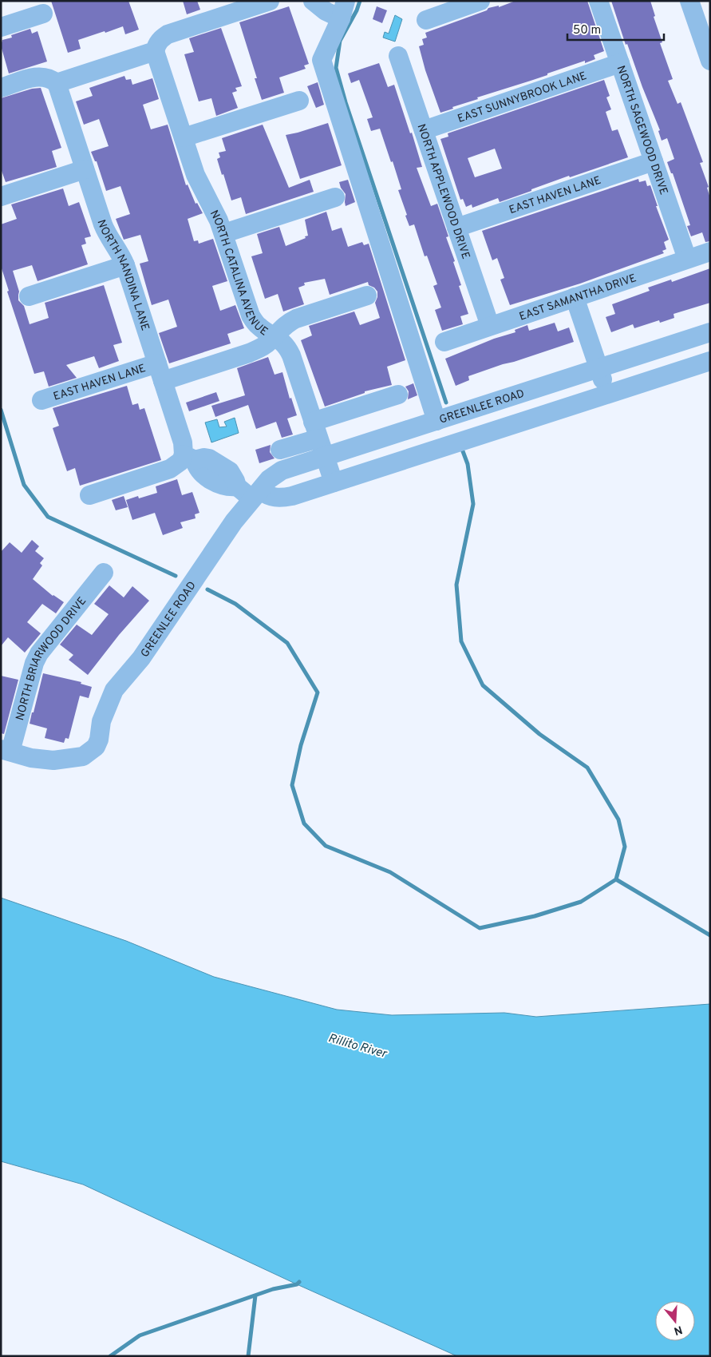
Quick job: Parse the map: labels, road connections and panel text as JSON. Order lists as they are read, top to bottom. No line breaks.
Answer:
{"streets":{"street":["EAST SUNNYBROOK LANE","NORTH SAGEWOOD DRIVE","NORTH APPLEWOOD DRIVE","EAST HAVEN LANE","NORTH CATALINA AVENUE","NORTH NANDINA LANE","EAST SAMANTHA DRIVE","GREENLEE ROAD","NORTH BRIARWOOD DRIVE"]},"crossings":[["EAST SUNNYBROOK LANE","NORTH SAGEWOOD DRIVE"],["EAST SUNNYBROOK LANE","NORTH APPLEWOOD DRIVE"],["NORTH SAGEWOOD DRIVE","EAST HAVEN LANE"],["NORTH SAGEWOOD DRIVE","EAST SAMANTHA DRIVE"],["NORTH APPLEWOOD DRIVE","EAST HAVEN LANE"],["NORTH APPLEWOOD DRIVE","EAST SAMANTHA DRIVE"],["EAST HAVEN LANE","NORTH NANDINA LANE"],["NORTH CATALINA AVENUE","GREENLEE ROAD"],["GREENLEE ROAD","NORTH BRIARWOOD DRIVE"]],"water":["Rillito River"],"scale_bar":"50 m","north":"bottom"}
